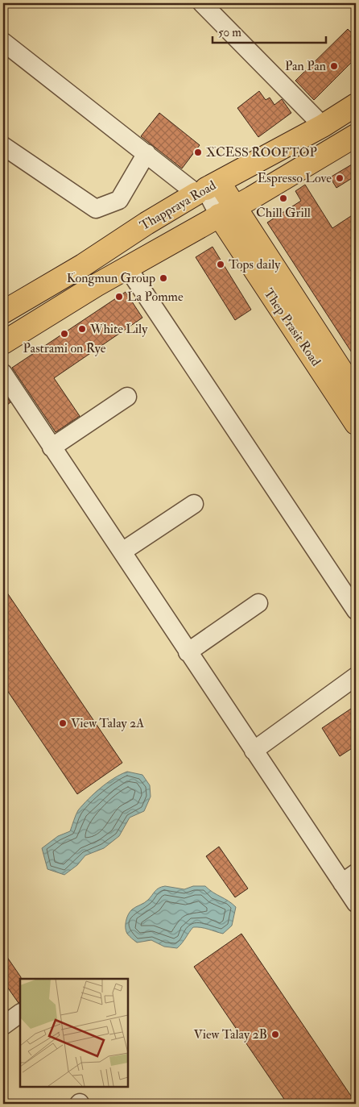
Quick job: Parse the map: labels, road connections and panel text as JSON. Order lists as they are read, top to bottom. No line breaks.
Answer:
{"streets":{"main road":["Thappraya Road","Thep Prasit Road"]},"crossings":[["Thappraya Road","Thep Prasit Road"]],"places":["Pan Pan","XCESS ROOFTOP","Espresso Love","Chill Grill","Tops daily","Kongmun Group","La Pomme","White Lily","Pastrami on Rye","View Talay 2A","View Talay 2B"],"scale_bar":"50 m"}
